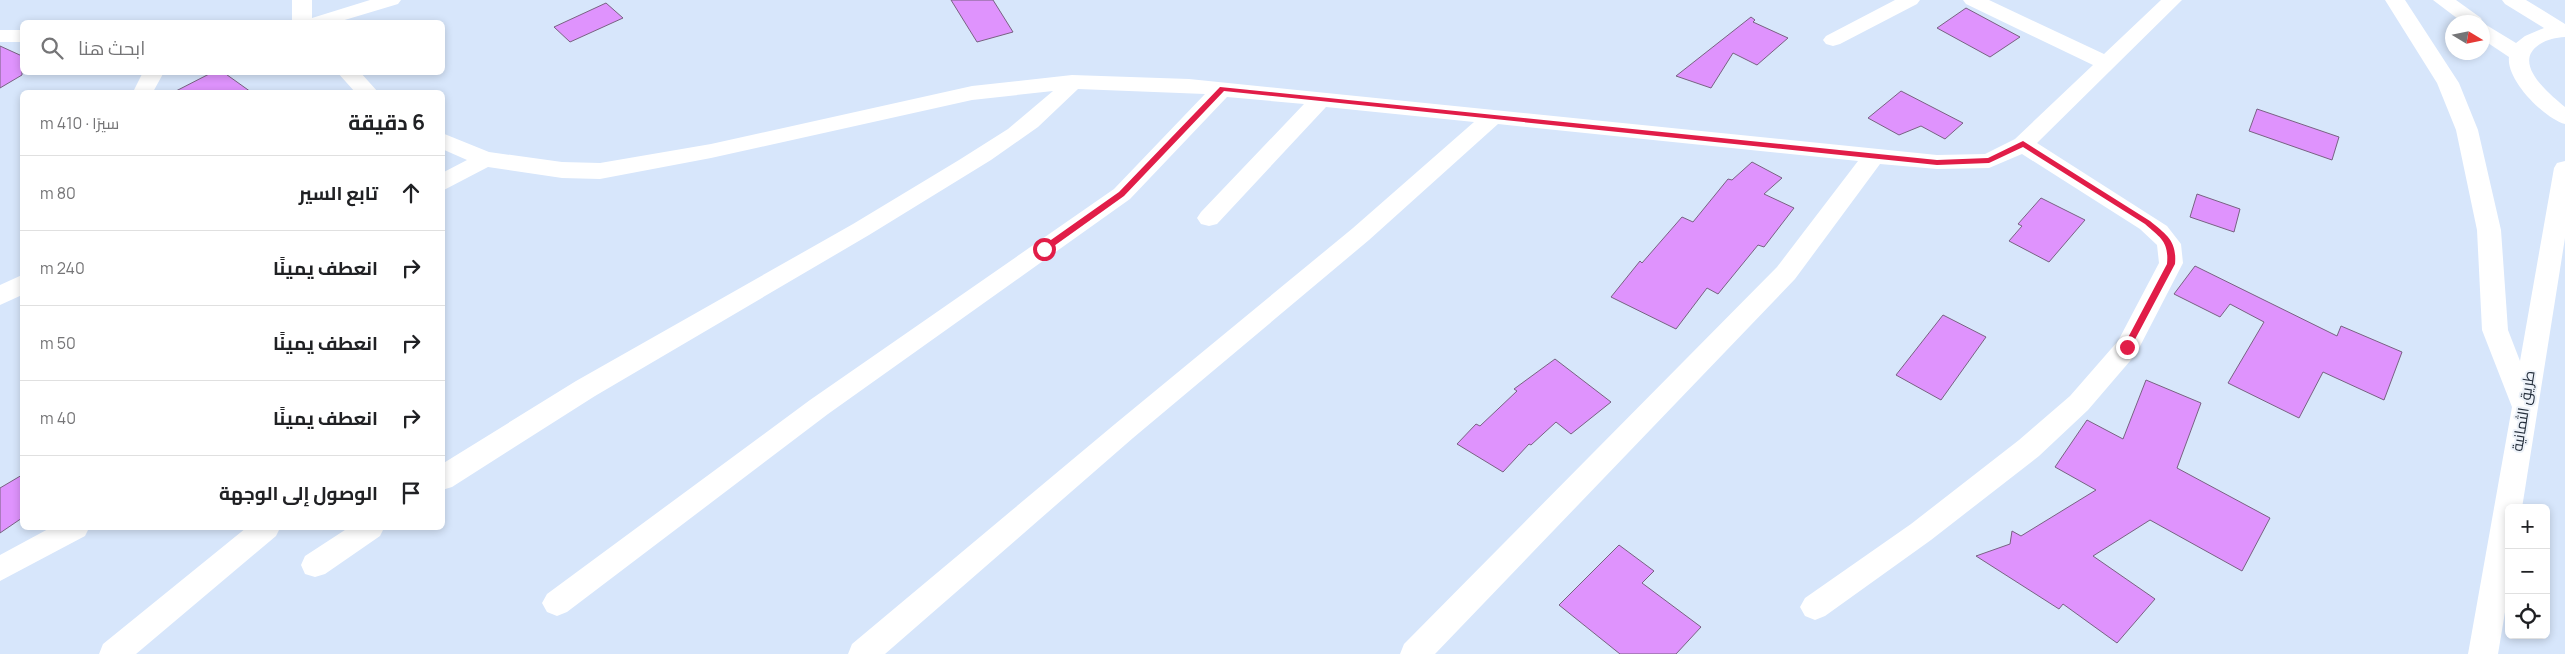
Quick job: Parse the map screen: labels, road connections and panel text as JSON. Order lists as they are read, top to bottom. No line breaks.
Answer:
{"streets":{"street":["طريق الثمانية"]},"north":"right","page":{"search":"ابحث هنا","heading":["6 دقيقة","سيرًا · 410 m"],"list":[["تابع السير","80 m"],["انعطف يمينًا","240 m"],["انعطف يمينًا","50 m"],["انعطف يمينًا","40 m"],"الوصول إلى الوجهة"],"map_buttons":["+","−"]}}
